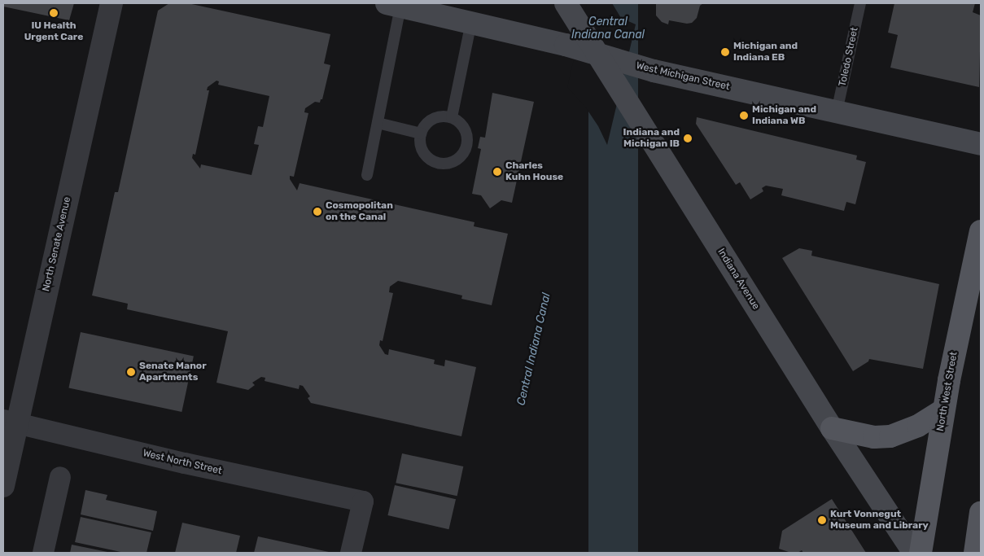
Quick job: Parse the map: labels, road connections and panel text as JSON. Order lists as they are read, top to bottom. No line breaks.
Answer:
{"streets":{"main road":["West Michigan Street","Indiana Avenue","North West Street"],"street":["North Senate Avenue","West North Street"],"lane":["Toledo Street"]},"crossings":[["Toledo Street","West Michigan Street"],["West Michigan Street","Indiana Avenue"],["North Senate Avenue","West North Street"]],"water":["Central Indiana Canal"],"places":["IU Health Urgent Care","Michigan and Indiana EB","Michigan and Indiana WB","Indiana and Michigan IB","Charles Kuhn House","Cosmopolitan on the Canal","Senate Manor Apartments","Kurt Vonnegut Museum and Library"]}
